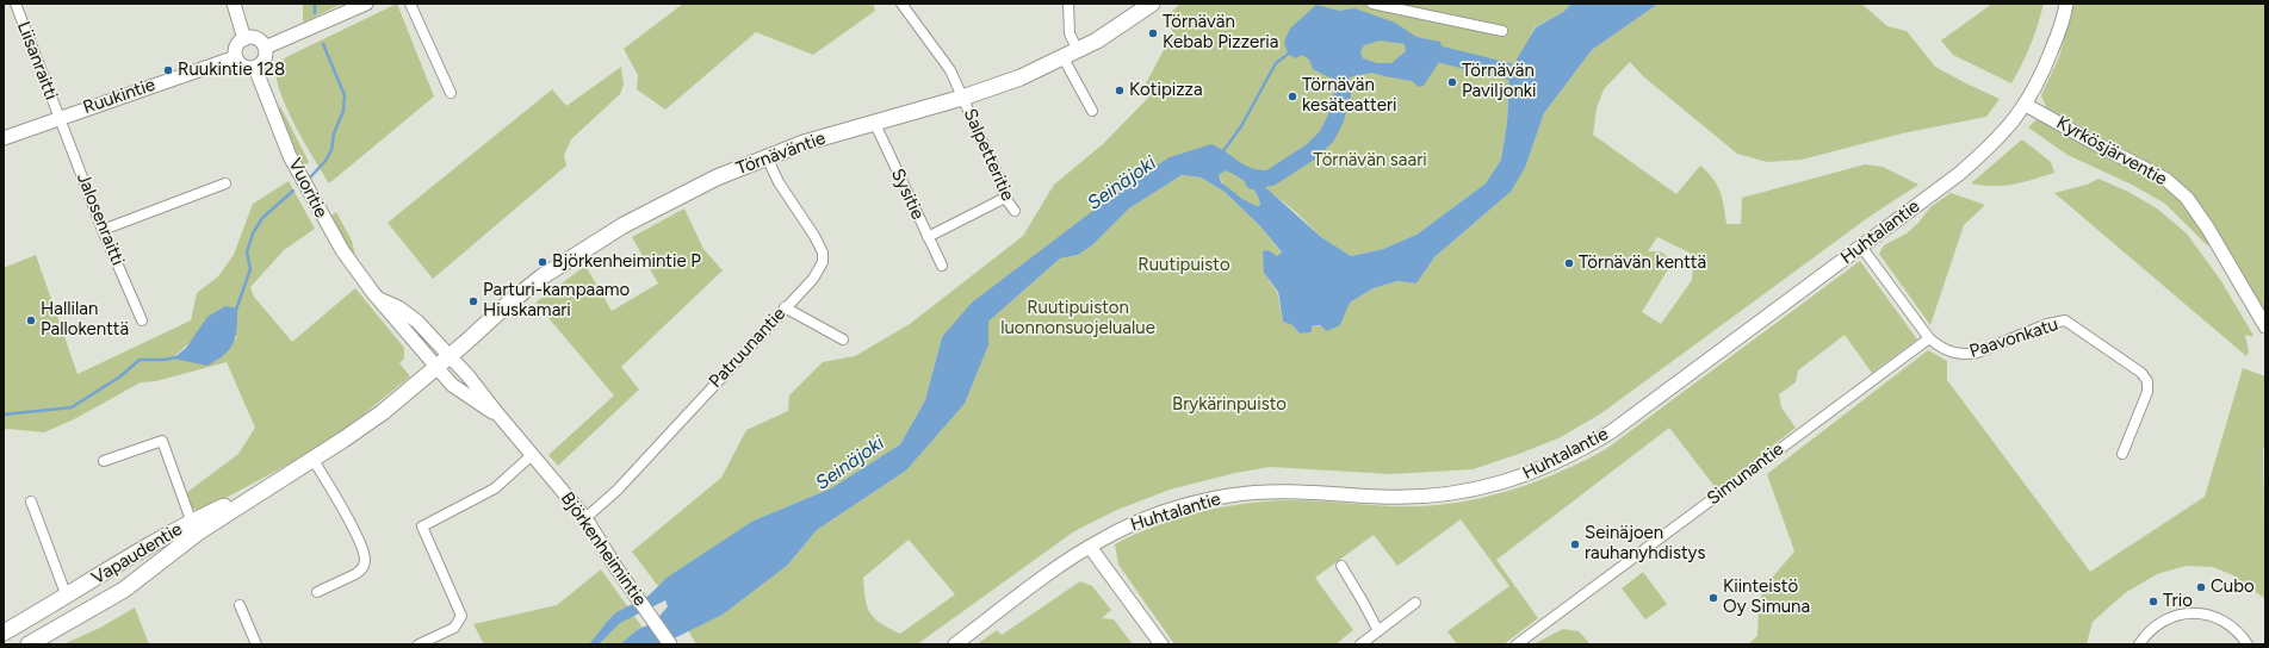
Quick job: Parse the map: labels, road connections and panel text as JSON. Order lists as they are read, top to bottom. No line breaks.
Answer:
{"streets":{"main road":["Törnäväntie","Vapaudentie"],"street":["Liisanraitti","Ruukintie","Kyrkösjärventie","Salpetteritie","Vuoritie","Sysitie","Jalosenraitti","Huhtalantie","Paavonkatu","Patruunantie","Simunantie","Björkenheimintie"]},"crossings":[["Liisanraitti","Ruukintie"],["Liisanraitti","Jalosenraitti"],["Ruukintie","Vuoritie"],["Ruukintie","Jalosenraitti"],["Kyrkösjärventie","Huhtalantie"],["Törnäväntie","Salpetteritie"],["Törnäväntie","Vuoritie"],["Törnäväntie","Sysitie"],["Törnäväntie","Patruunantie"],["Törnäväntie","Björkenheimintie"],["Törnäväntie","Vapaudentie"],["Vuoritie","Björkenheimintie"],["Vuoritie","Vapaudentie"],["Huhtalantie","Paavonkatu"],["Paavonkatu","Simunantie"],["Patruunantie","Björkenheimintie"],["Björkenheimintie","Vapaudentie"]],"water":["Seinäjoki"],"parks":["Törnävän saari","Ruutipuisto","Ruutipuiston luonnonsuojelualue","Brykärinpuisto"],"places":["Törnävän Kebab Pizzeria","Ruukintie 128","Törnävän Paviljonki","Kotipizza","Törnävän kesäteatteri","Björkenheimintie P","Törnävän kenttä","Parturi-kampaamo Hiuskamari","Hallilan Pallokenttä","Seinäjoen rauhanyhdistys","Cubo","Kiinteistö Oy Simuna","Trio"]}
